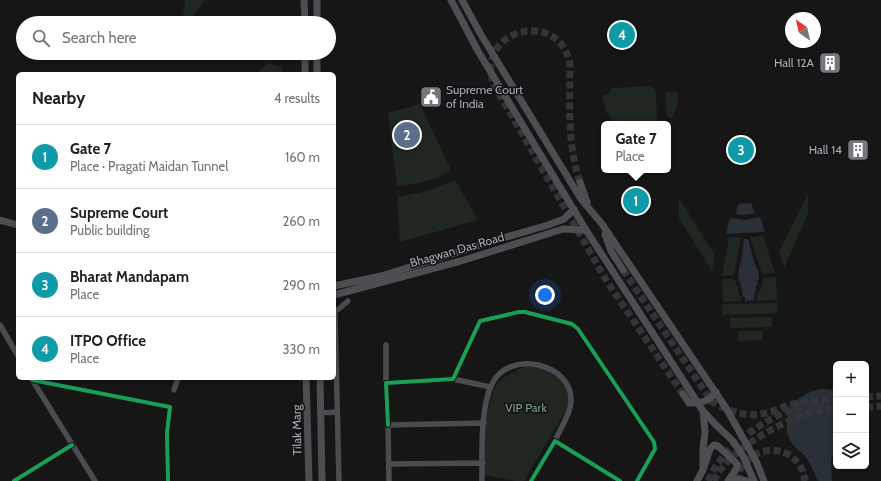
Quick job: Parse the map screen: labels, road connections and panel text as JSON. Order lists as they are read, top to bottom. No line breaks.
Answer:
{"streets":{"main road":["Bhagwan Das Road","Tilak Marg"]},"parks":["VIP Park"],"places":{"building":["Hall 12A","Hall 14"],"public building":["Supreme Court of India"]},"north":"top left","page":{"search":"Search here","pins":["4","2","3","1"],"heading":["Nearby","4 results"],"popup":["Gate 7","Place"],"list":[{"mark":"1","name":"Gate 7","note":"Place · Pragati Maidan Tunnel","value":"160 m"},{"mark":"2","name":"Supreme Court","note":"Public building","value":"260 m"},{"mark":"3","name":"Bharat Mandapam","note":"Place","value":"290 m"},{"mark":"4","name":"ITPO Office","note":"Place","value":"330 m"}],"map_buttons":["+","−"]}}
